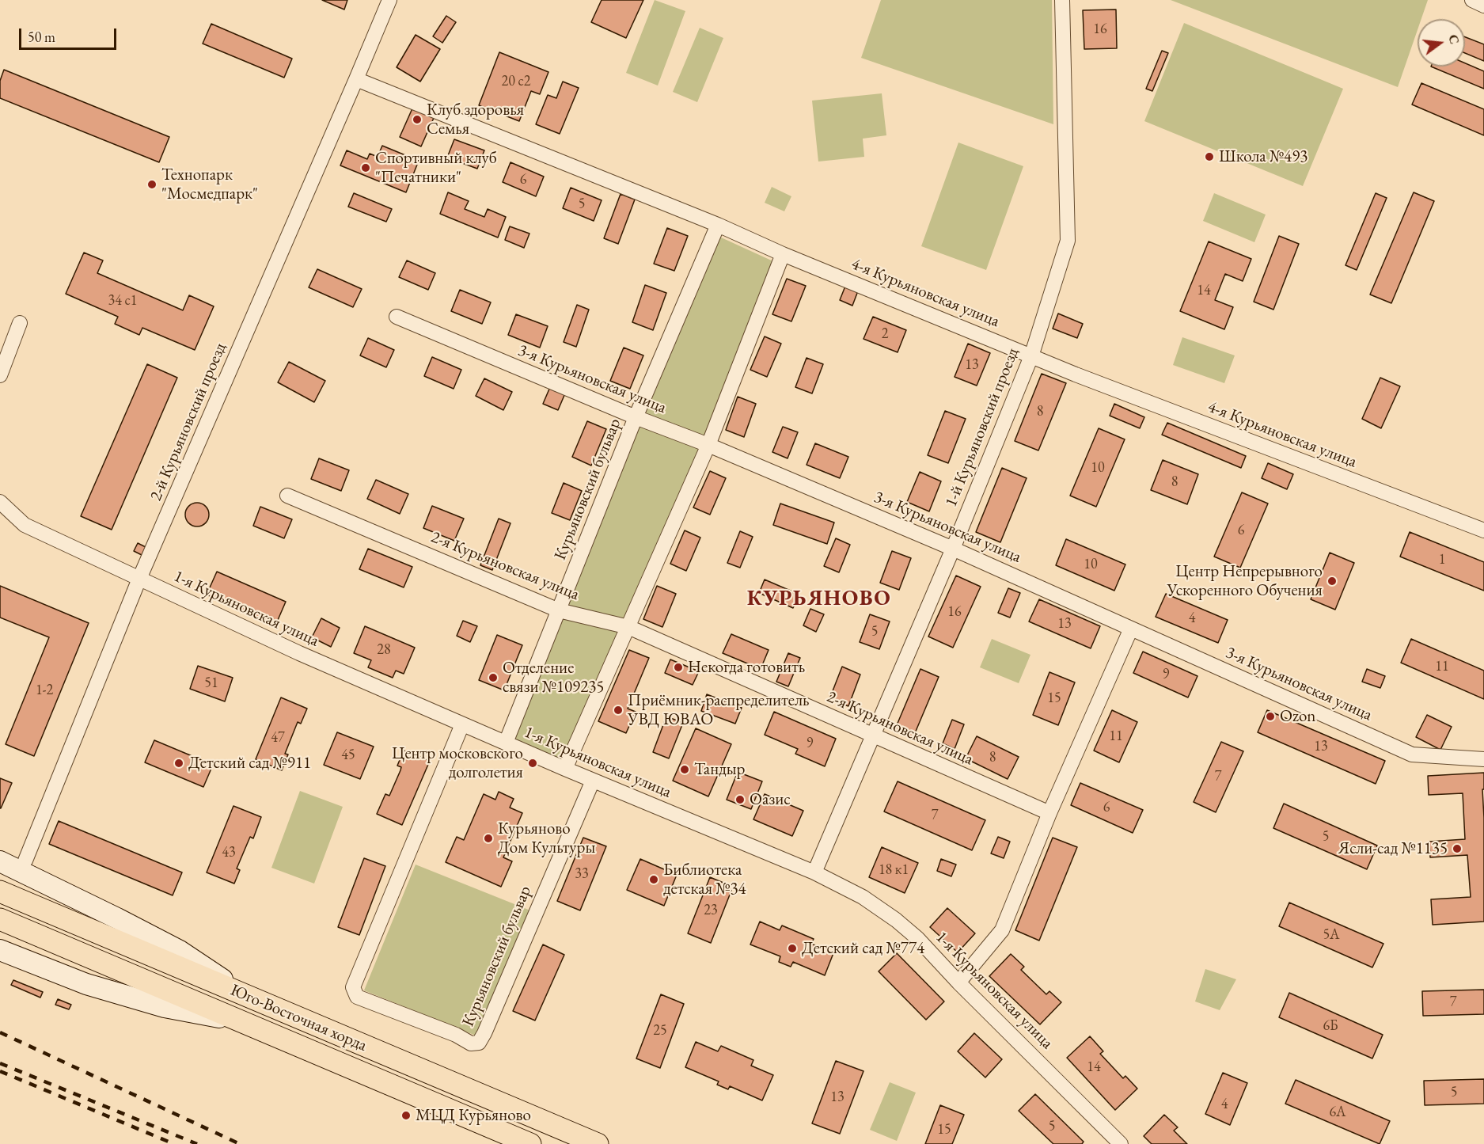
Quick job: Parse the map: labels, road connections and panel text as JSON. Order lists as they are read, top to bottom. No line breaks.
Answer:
{"streets":{"main road":["Юго-Восточная хорда"],"street":["4-я Курьяновская улица","3-я Курьяновская улица","2-й Курьяновский проезд","1-й Курьяновский проезд","Курьяновский бульвар","2-я Курьяновская улица","1-я Курьяновская улица"]},"crossings":[["4-я Курьяновская улица","2-й Курьяновский проезд"],["4-я Курьяновская улица","1-й Курьяновский проезд"],["4-я Курьяновская улица","Курьяновский бульвар"],["3-я Курьяновская улица","1-й Курьяновский проезд"],["3-я Курьяновская улица","Курьяновский бульвар"],["2-й Курьяновский проезд","1-я Курьяновская улица"],["1-й Курьяновский проезд","2-я Курьяновская улица"],["1-й Курьяновский проезд","1-я Курьяновская улица"],["Курьяновский бульвар","2-я Курьяновская улица"],["Курьяновский бульвар","1-я Курьяновская улица"]],"districts":["КУРЬЯНОВО"],"places":["Клуб здоровья Семья","Школа №493","Спортивный клуб \"Печатники\"","Технопарк \"Мосмедпарк\"","Центр Непрерывного Ускоренного Обучения","Некогда готовить","Отделение связи №109235","Приёмник-распределитель УВД ЮВАО","Ozon","Детский сад №911","Центр московского долголетия","Тандыр","Оазис","Курьяново Дом Культуры","Ясли-сад №1135","Библиотека детская №34","Детский сад №774","МЦД Курьяново"],"house_numbers":["16","20 с2","6","5","14","34 с1","2","13","8","10","8","6","1","10","16","4","13","5","28","11","9","51","1-2","15","11","47","9","13","45","8","7","6","7","5","43","18 к1","33","23","5А","7","6Б","25","14","5","13","4","6А","5","15"],"scale_bar":"50 m","north":"right"}
